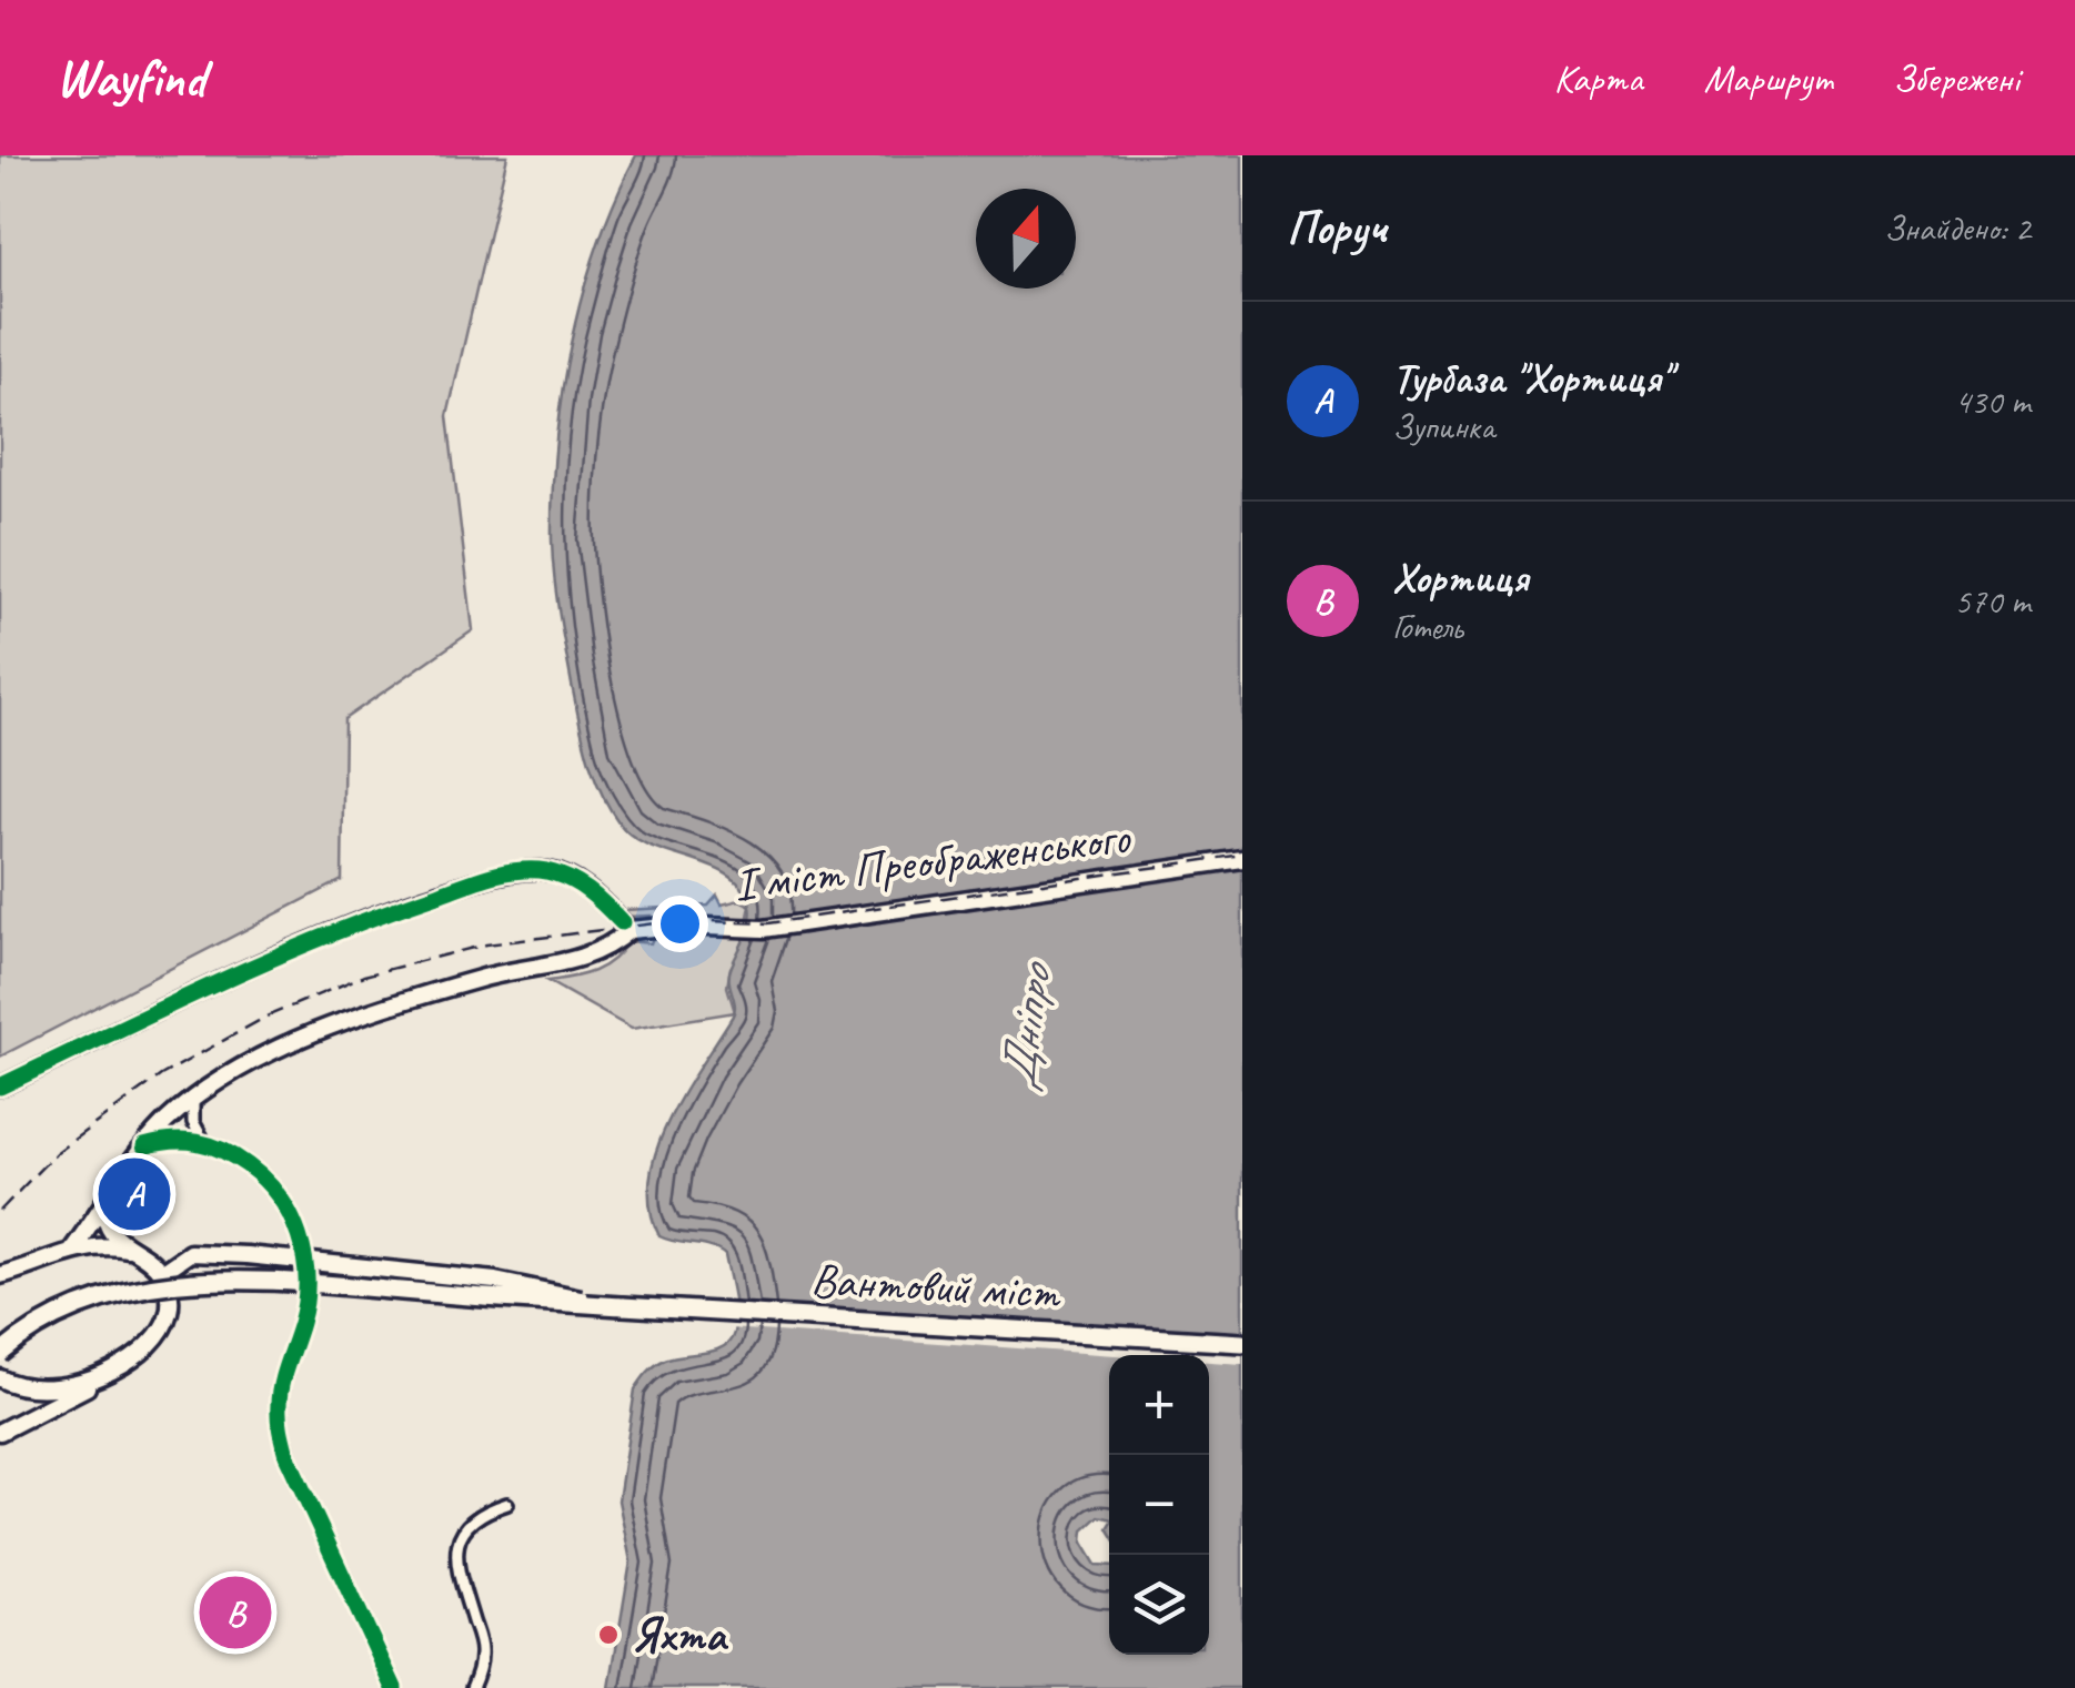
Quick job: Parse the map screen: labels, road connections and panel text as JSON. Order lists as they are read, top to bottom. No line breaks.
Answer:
{"streets":{"main road":["I міст Преображенського","Вантовий міст"]},"water":["Дніпро"],"places":["Яхта"],"north":"top","page":{"header":"Wayfind","nav":["Карта","Маршрут","Збережені"],"heading":["Поруч","Знайдено: 2"],"list":[{"mark":"A","name":"Турбаза \"Хортиця\"","note":"Зупинка","value":"430 m"},{"mark":"B","name":"Хортиця","note":"Готель","value":"570 m"}],"pins":["A","B"],"map_buttons":["+","−"]}}
